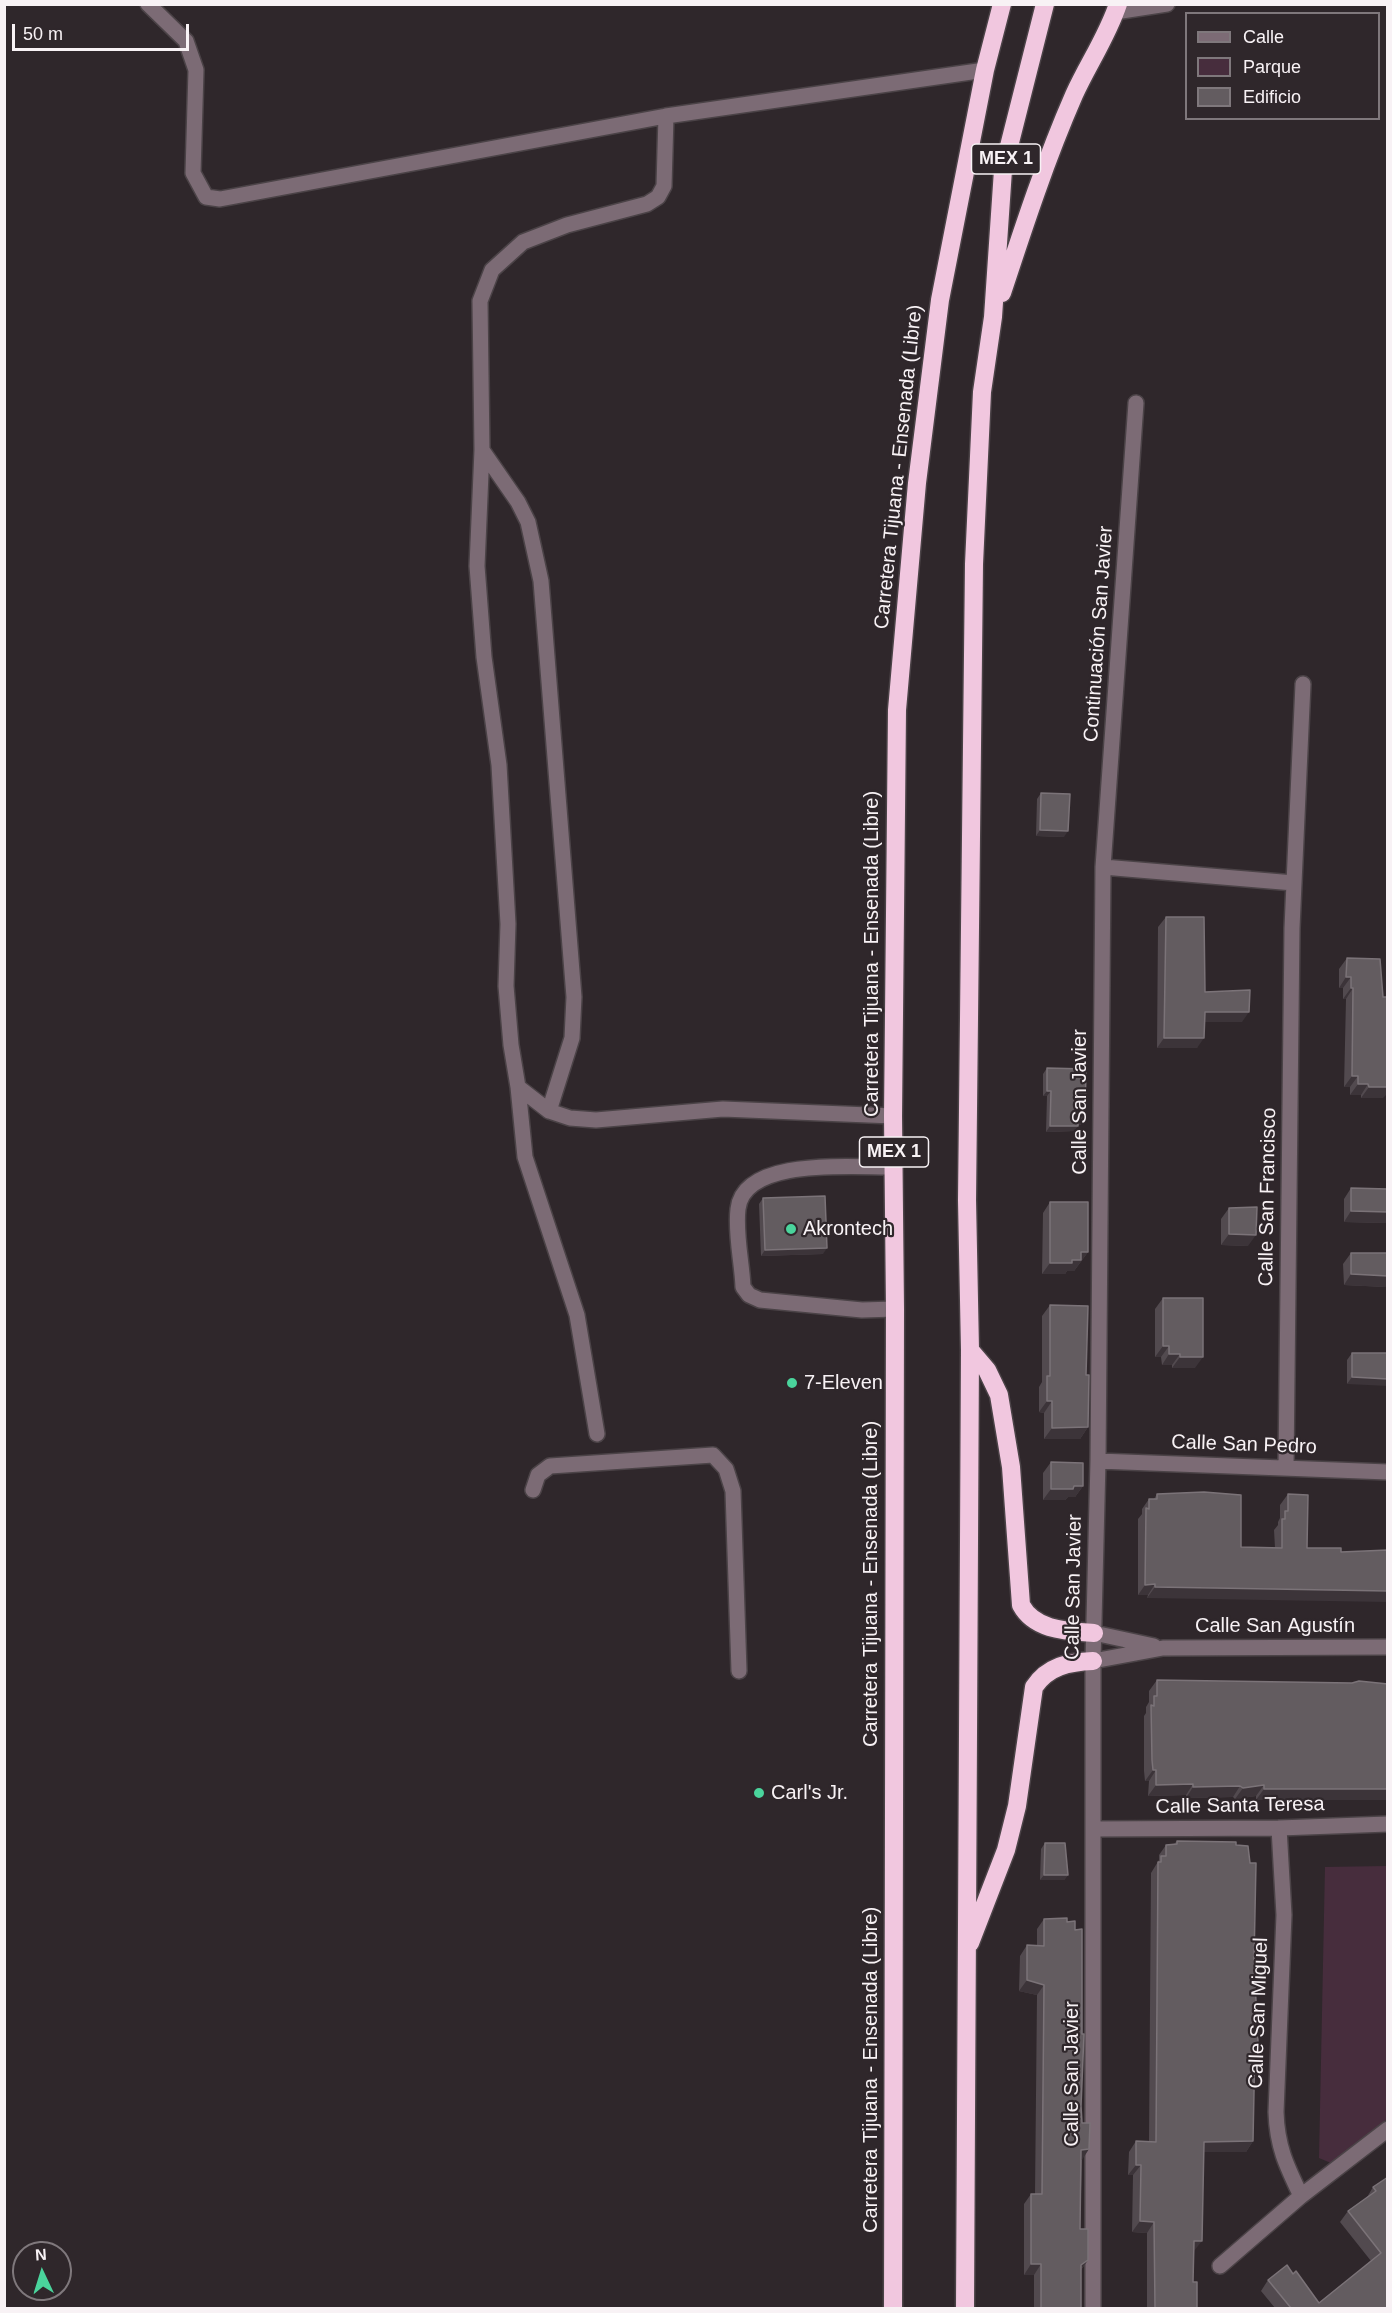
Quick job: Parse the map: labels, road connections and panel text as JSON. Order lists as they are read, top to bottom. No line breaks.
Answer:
{"streets":{"highway":["MEX 1","Carretera Tijuana - Ensenada (Libre)"],"street":["Continuación San Javier","Calle San Javier","Calle San Francisco","Calle San Pedro","Calle San Agustín","Calle Santa Teresa","Calle San Miguel"]},"crossings":[["Continuación San Javier","Calle San Javier"],["Calle San Javier","Calle San Pedro"],["Calle San Javier","Calle San Agustín"],["Calle San Javier","Calle Santa Teresa"],["Calle San Francisco","Calle San Pedro"],["Calle Santa Teresa","Calle San Miguel"]],"places":["Akrontech","7-Eleven","Carl's Jr."],"legend":["Calle","Parque","Edificio"],"scale_bar":"50 m","north":"top"}
